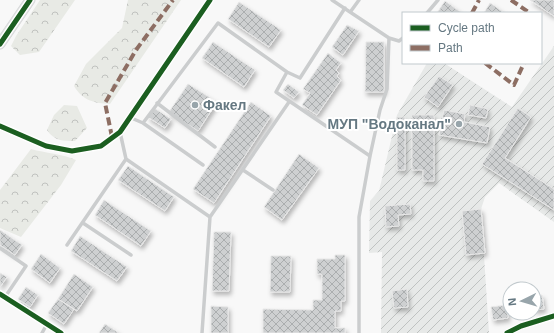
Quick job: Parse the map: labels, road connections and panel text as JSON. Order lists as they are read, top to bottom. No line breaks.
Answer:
{"places":["Факел","МУП \"Водоканал\""],"legend":["Cycle path","Path"],"north":"left"}
